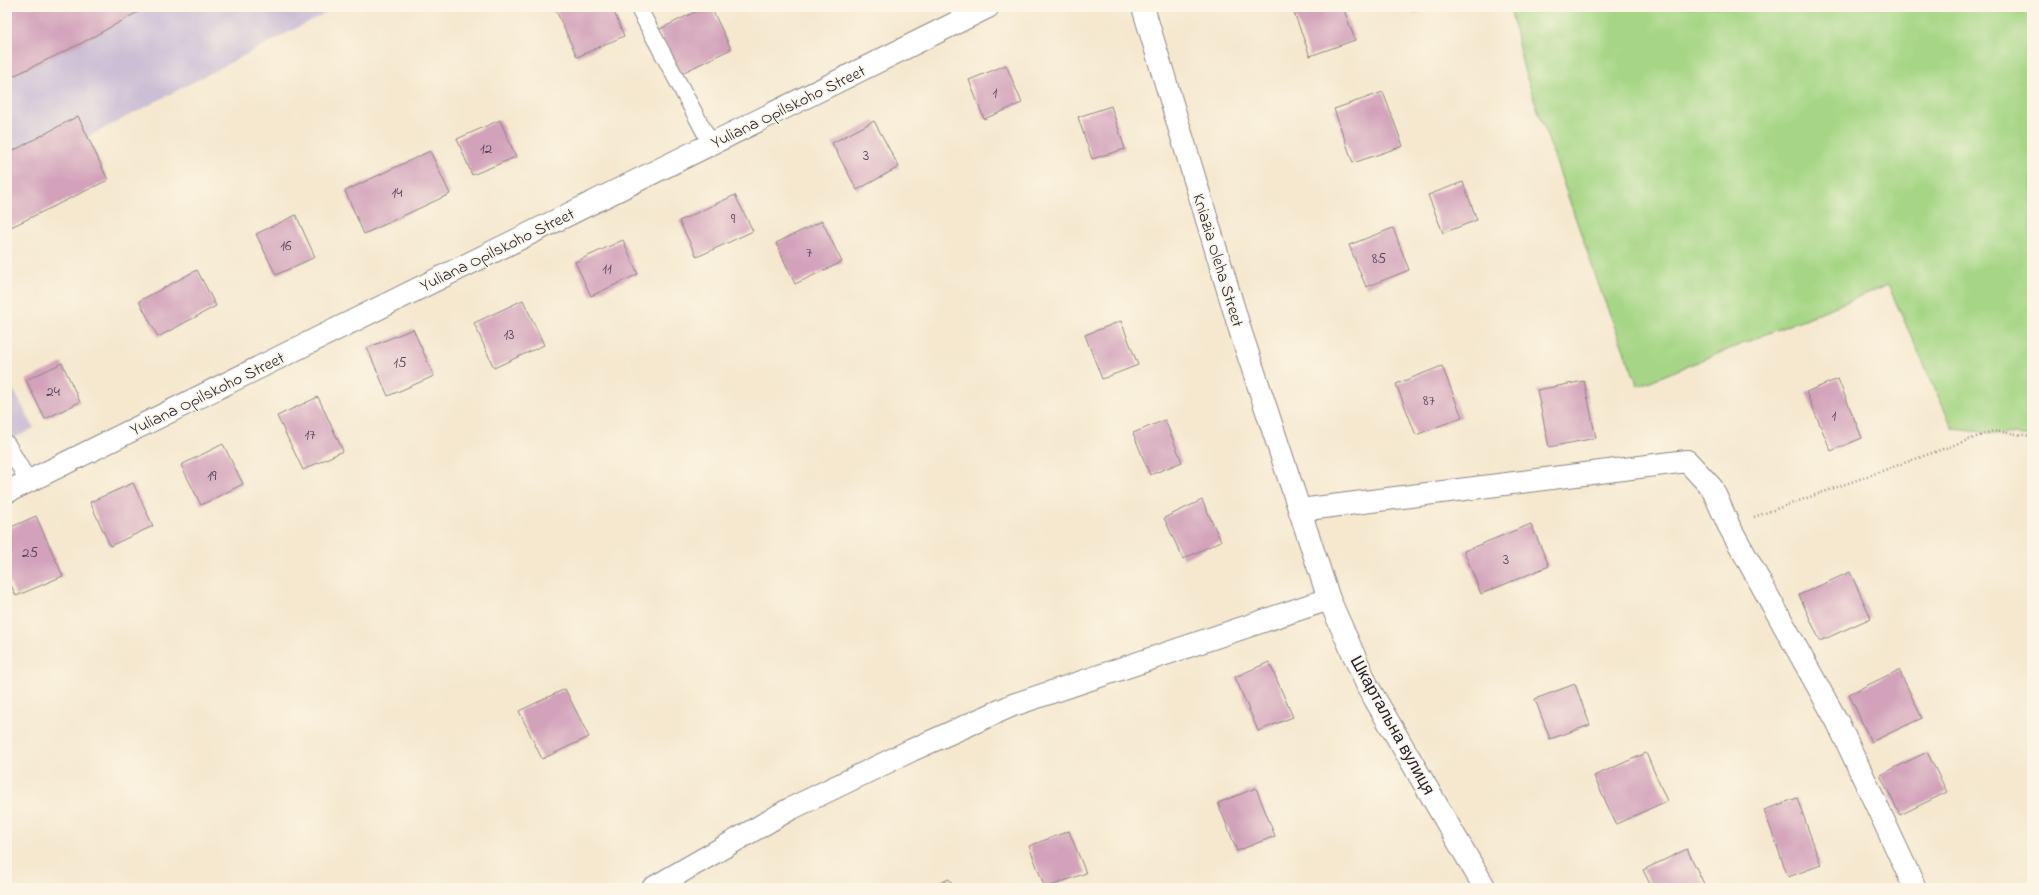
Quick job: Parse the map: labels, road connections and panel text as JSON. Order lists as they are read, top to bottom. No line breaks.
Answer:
{"streets":{"street":["Yuliana Opilskoho Street","Kniazia Oleha Street","Шкартальна вулиця"]},"crossings":[["Kniazia Oleha Street","Шкартальна вулиця"]],"house_numbers":["1","12","3","14","9","16","7","85","11","13","15","24","87","1","17","19","25","3"]}
